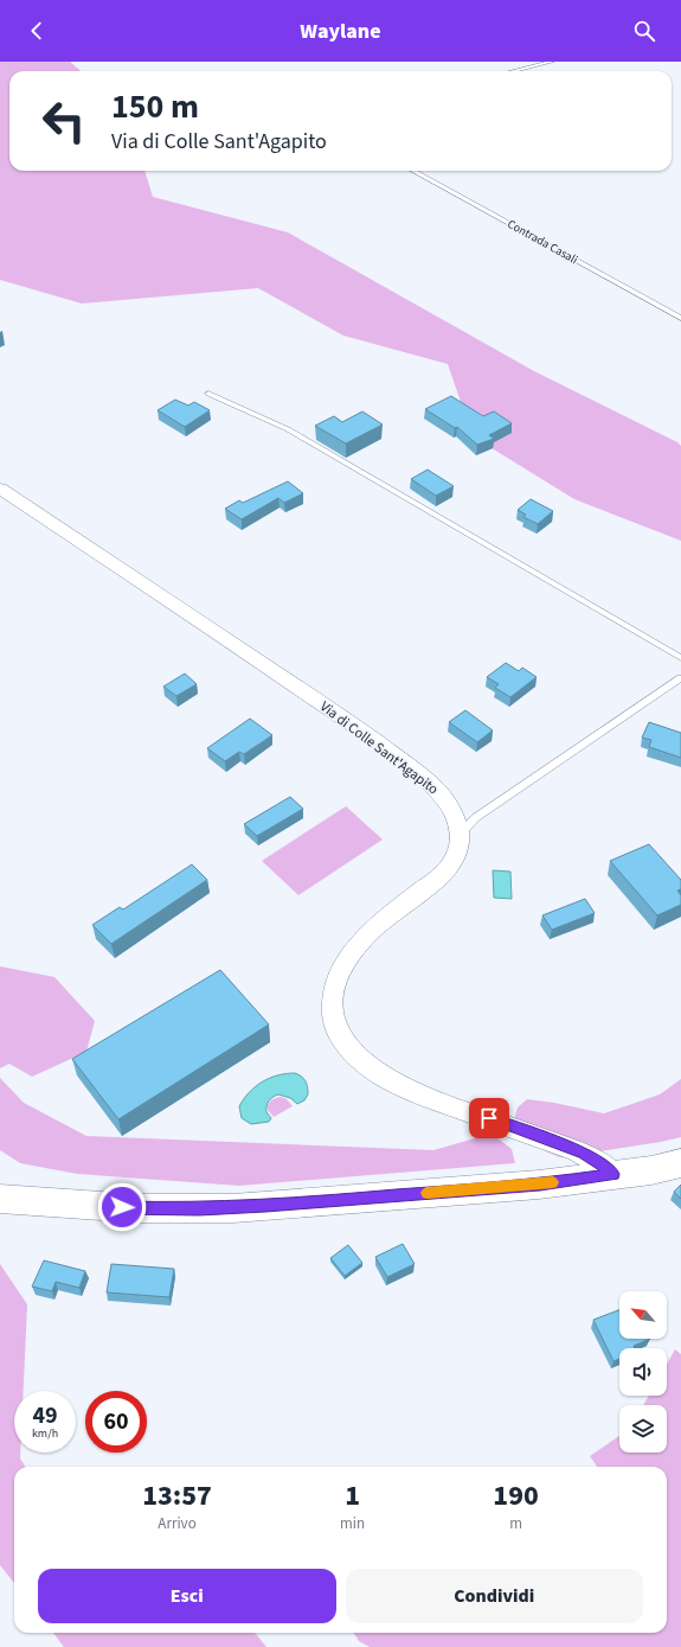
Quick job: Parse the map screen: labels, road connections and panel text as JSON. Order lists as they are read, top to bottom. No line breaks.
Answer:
{"streets":{"street":["Via di Colle Sant'Agapito"],"lane":["Contrada Casali"]},"north":"top left","page":{"header":"Waylane","turn":["150 m","Via di Colle Sant'Agapito"],"speed":"49 km/h","limit":"60","eta":["13:57","Arrivo","1","min","190","m"],"buttons":["Esci","Condividi"]}}
